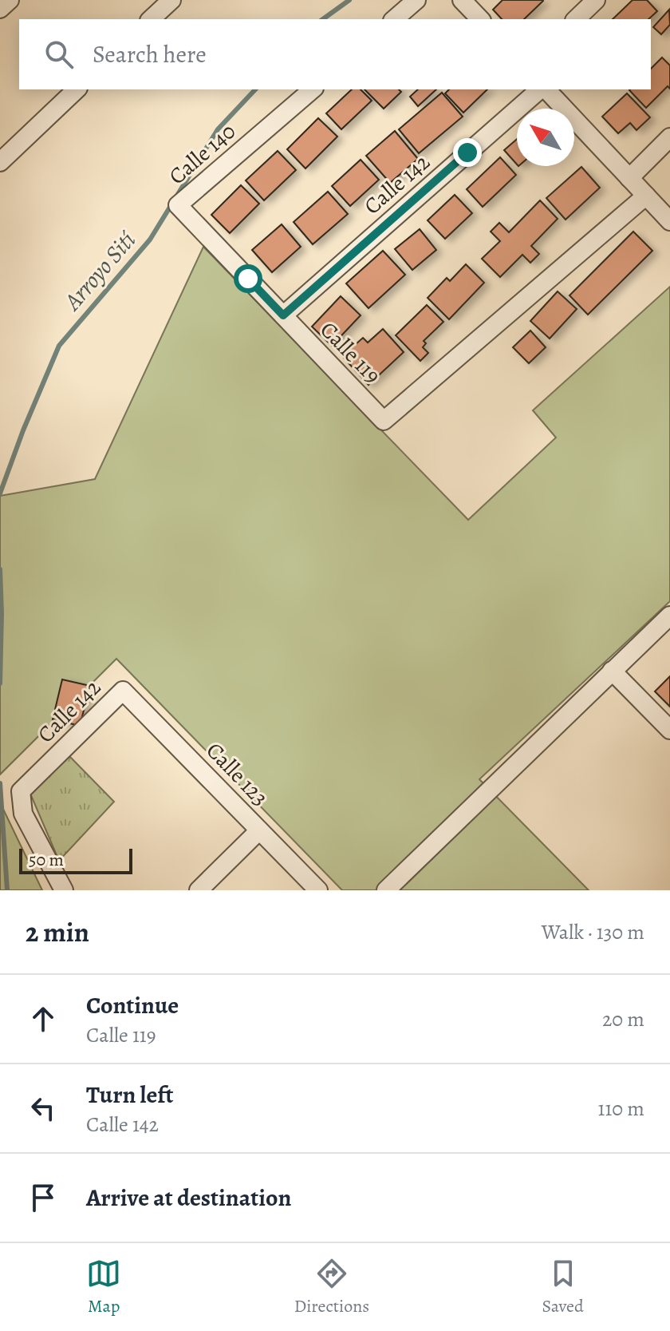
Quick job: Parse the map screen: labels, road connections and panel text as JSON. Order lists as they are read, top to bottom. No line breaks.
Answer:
{"streets":{"street":["Calle 140","Calle 142","Calle 119","Calle 123"]},"crossings":[["Calle 140","Calle 119"],["Calle 142","Calle 119"],["Calle 142","Calle 123"]],"water":["Arroyo Sití"],"scale_bar":"50 m","north":"top left","page":{"search":"Search here","scale":"50 m","heading":["2 min","Walk · 130 m"],"list":[["Continue","Calle 119","20 m"],["Turn left","Calle 142","110 m"],"Arrive at destination"],"nav":["Map","Directions","Saved"]}}
